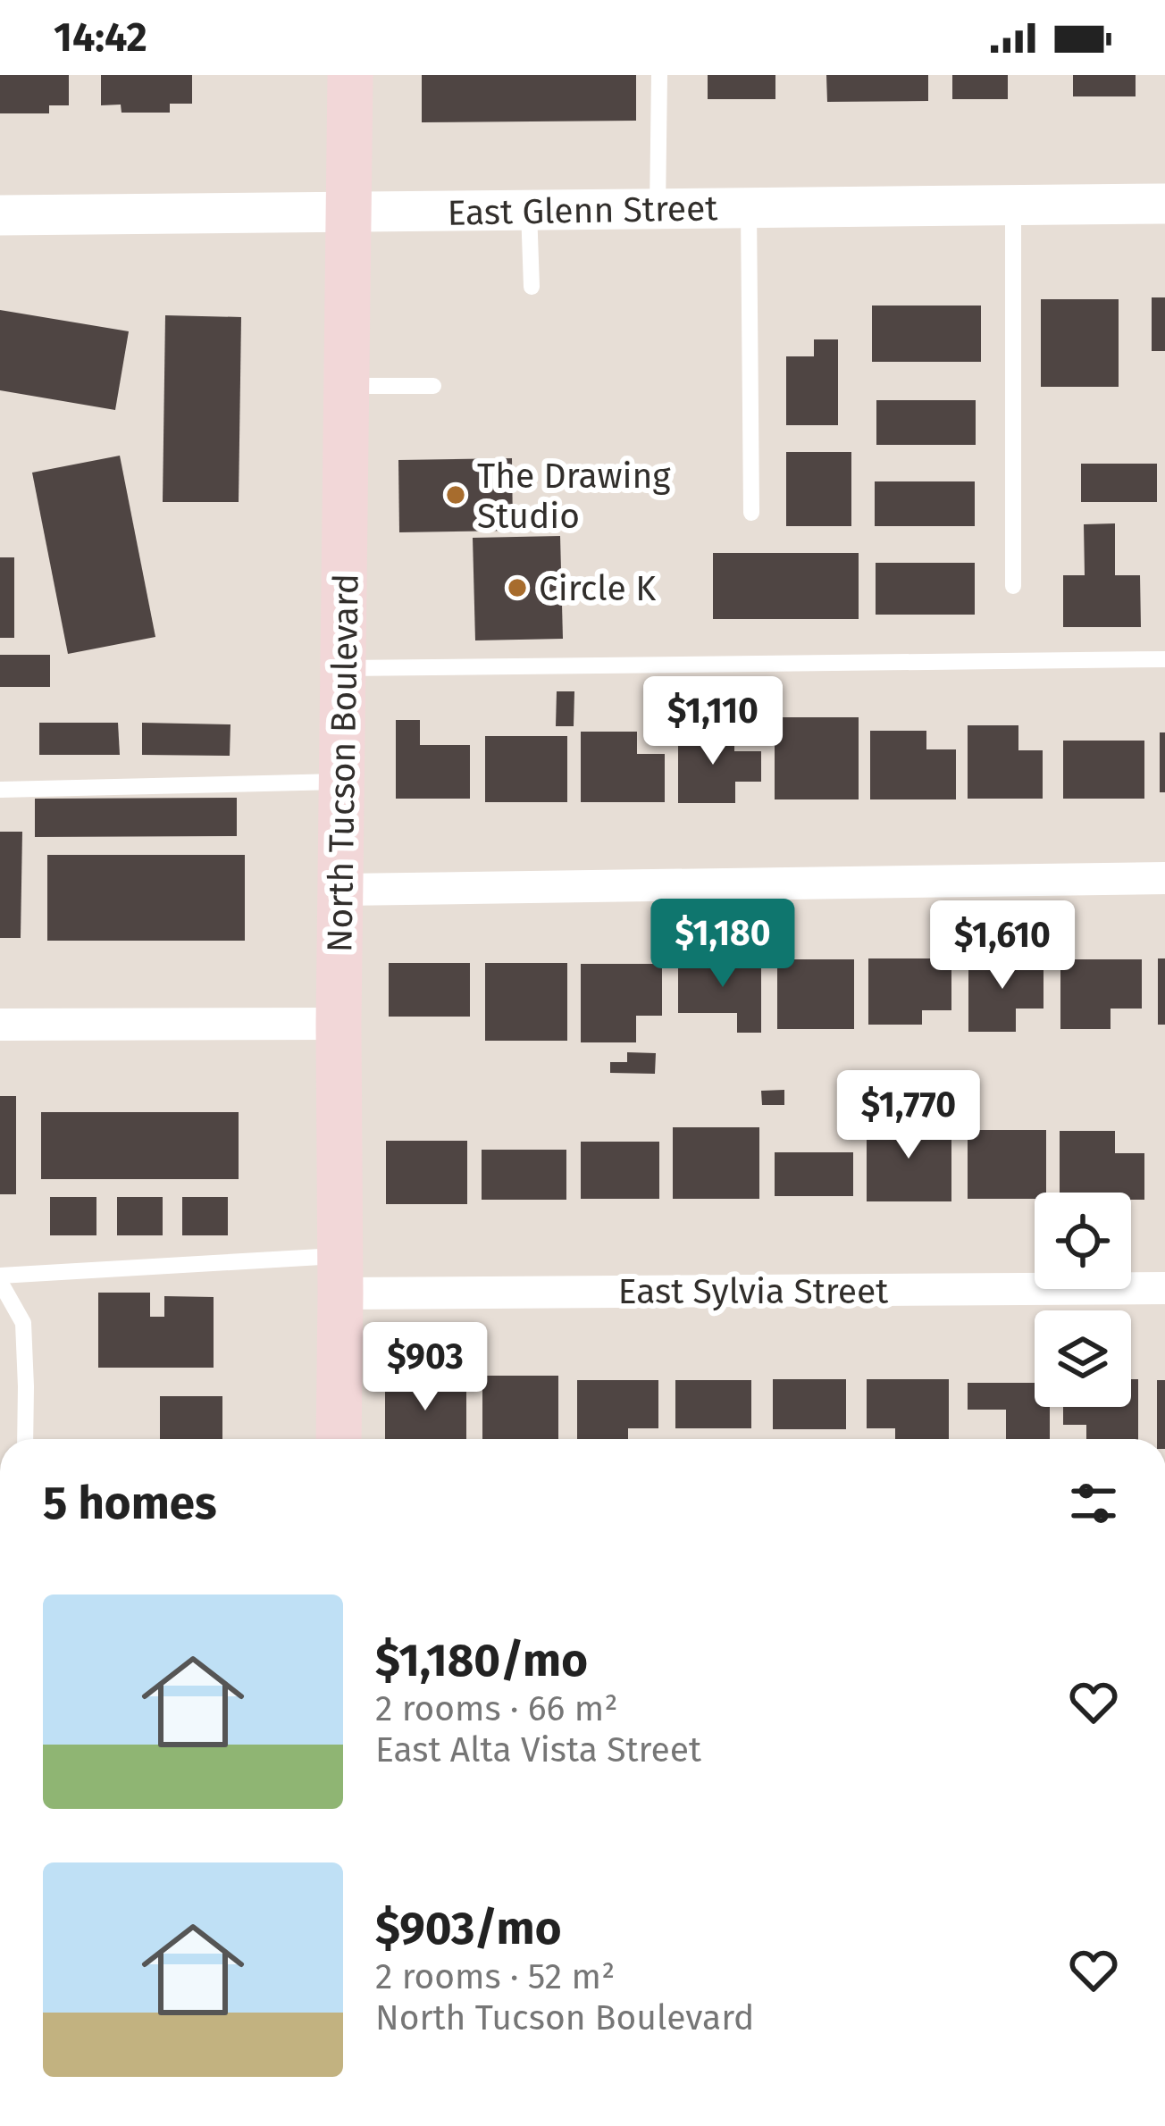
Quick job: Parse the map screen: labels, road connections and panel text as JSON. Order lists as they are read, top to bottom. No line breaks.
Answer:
{"streets":{"main road":["North Tucson Boulevard"],"street":["East Glenn Street","East Sylvia Street"]},"crossings":[["East Glenn Street","North Tucson Boulevard"],["North Tucson Boulevard","East Sylvia Street"]],"places":["The Drawing Studio","Circle K"],"page":{"status":"14:42","price":["$1,110","$1,180","$1,610","$1,770","$903"],"heading":"5 homes","list":[{"name":"$1,180/mo","note":"2 rooms · 66 m² · East Alta Vista Street"},{"name":"$903/mo","note":"2 rooms · 52 m² · North Tucson Boulevard"}]}}
